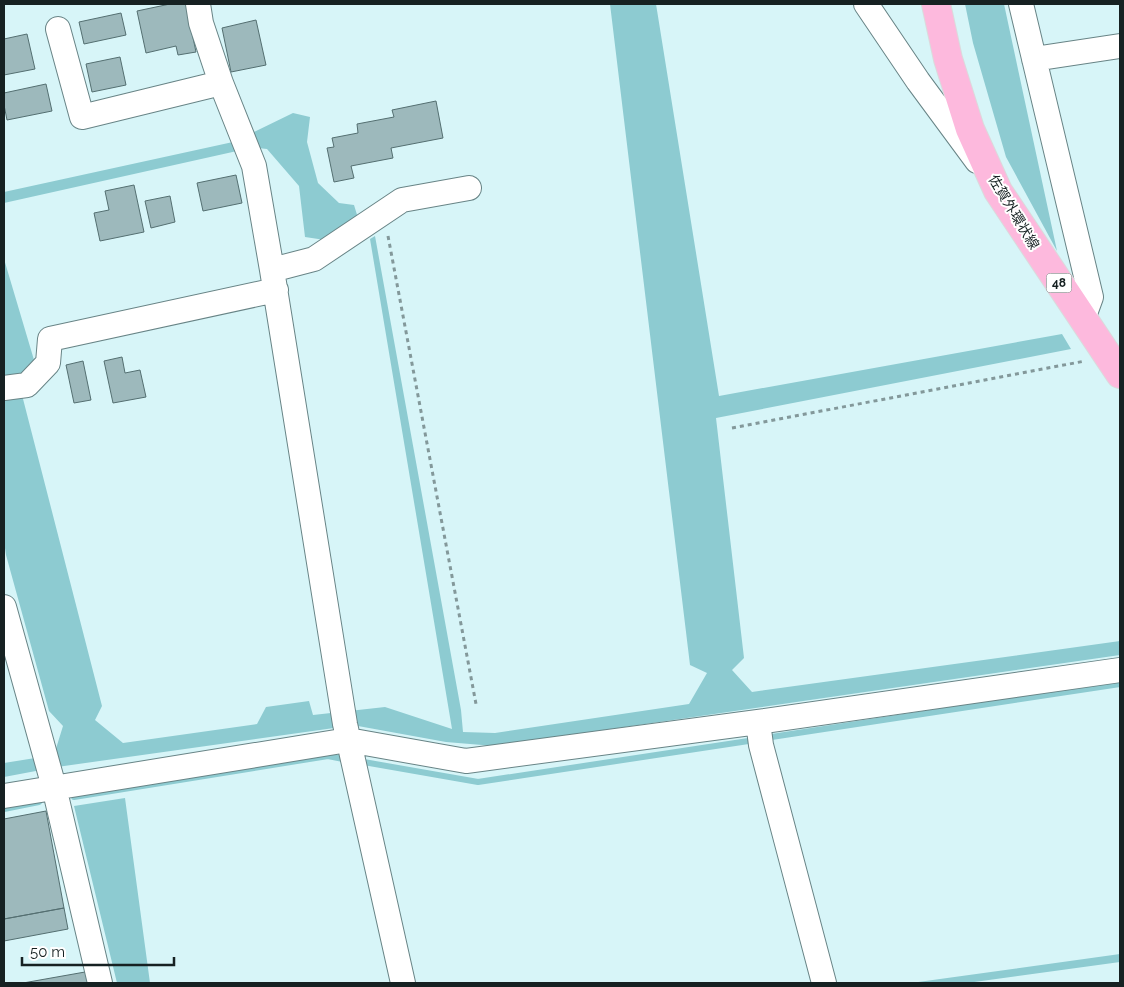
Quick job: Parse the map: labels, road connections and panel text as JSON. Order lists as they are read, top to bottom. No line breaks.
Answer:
{"streets":{"main road":["佐賀外環状線","48"]},"scale_bar":"50 m"}
